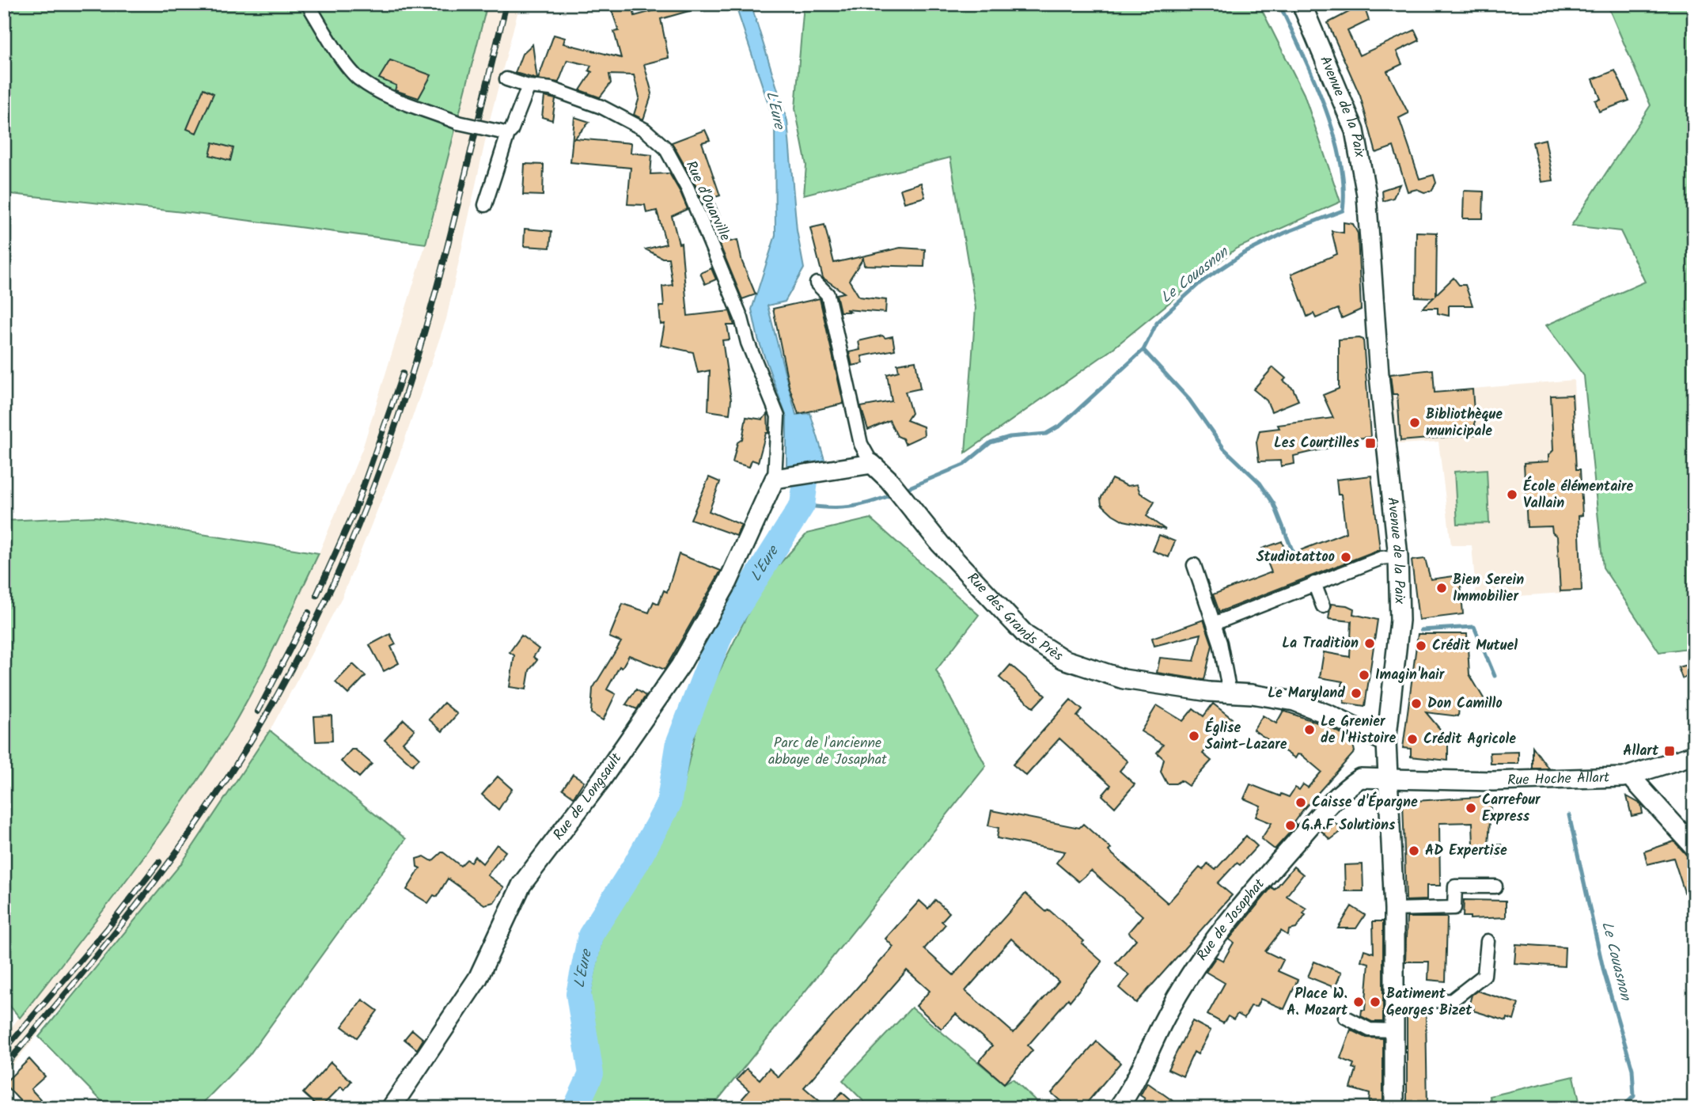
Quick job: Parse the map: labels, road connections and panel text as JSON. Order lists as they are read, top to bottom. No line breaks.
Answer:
{"streets":{"street":["Avenue de la Paix","Rue d'Ouarville","Rue des Grands Près","Rue Hoche Allart","Rue de Longsault","Rue de Josaphat"]},"crossings":[["Avenue de la Paix","Rue des Grands Près"],["Avenue de la Paix","Rue Hoche Allart"],["Avenue de la Paix","Rue de Josaphat"],["Rue d'Ouarville","Rue de Longsault"],["Rue Hoche Allart","Rue de Josaphat"]],"water":["L'Eure","Le Couasnon"],"parks":["Parc de l'ancienne abbaye de Josaphat"],"places":{"other":["Bibliothèque municipale","École élémentaire Vallain","Studiotattoo","Bien Serein Immobilier","La Tradition","Crédit Mutuel","Imagin'hair","Le Maryland","Don Camillo","Le Grenier de l'Histoire","Église Saint-Lazare","Crédit Agricole","Caisse d'Épargne","Carrefour Express","G.A.F Solutions","AD Expertise","Place W. A. Mozart","Batiment Georges Bizet"],"transit":["Les Courtilles","Allart"]}}
